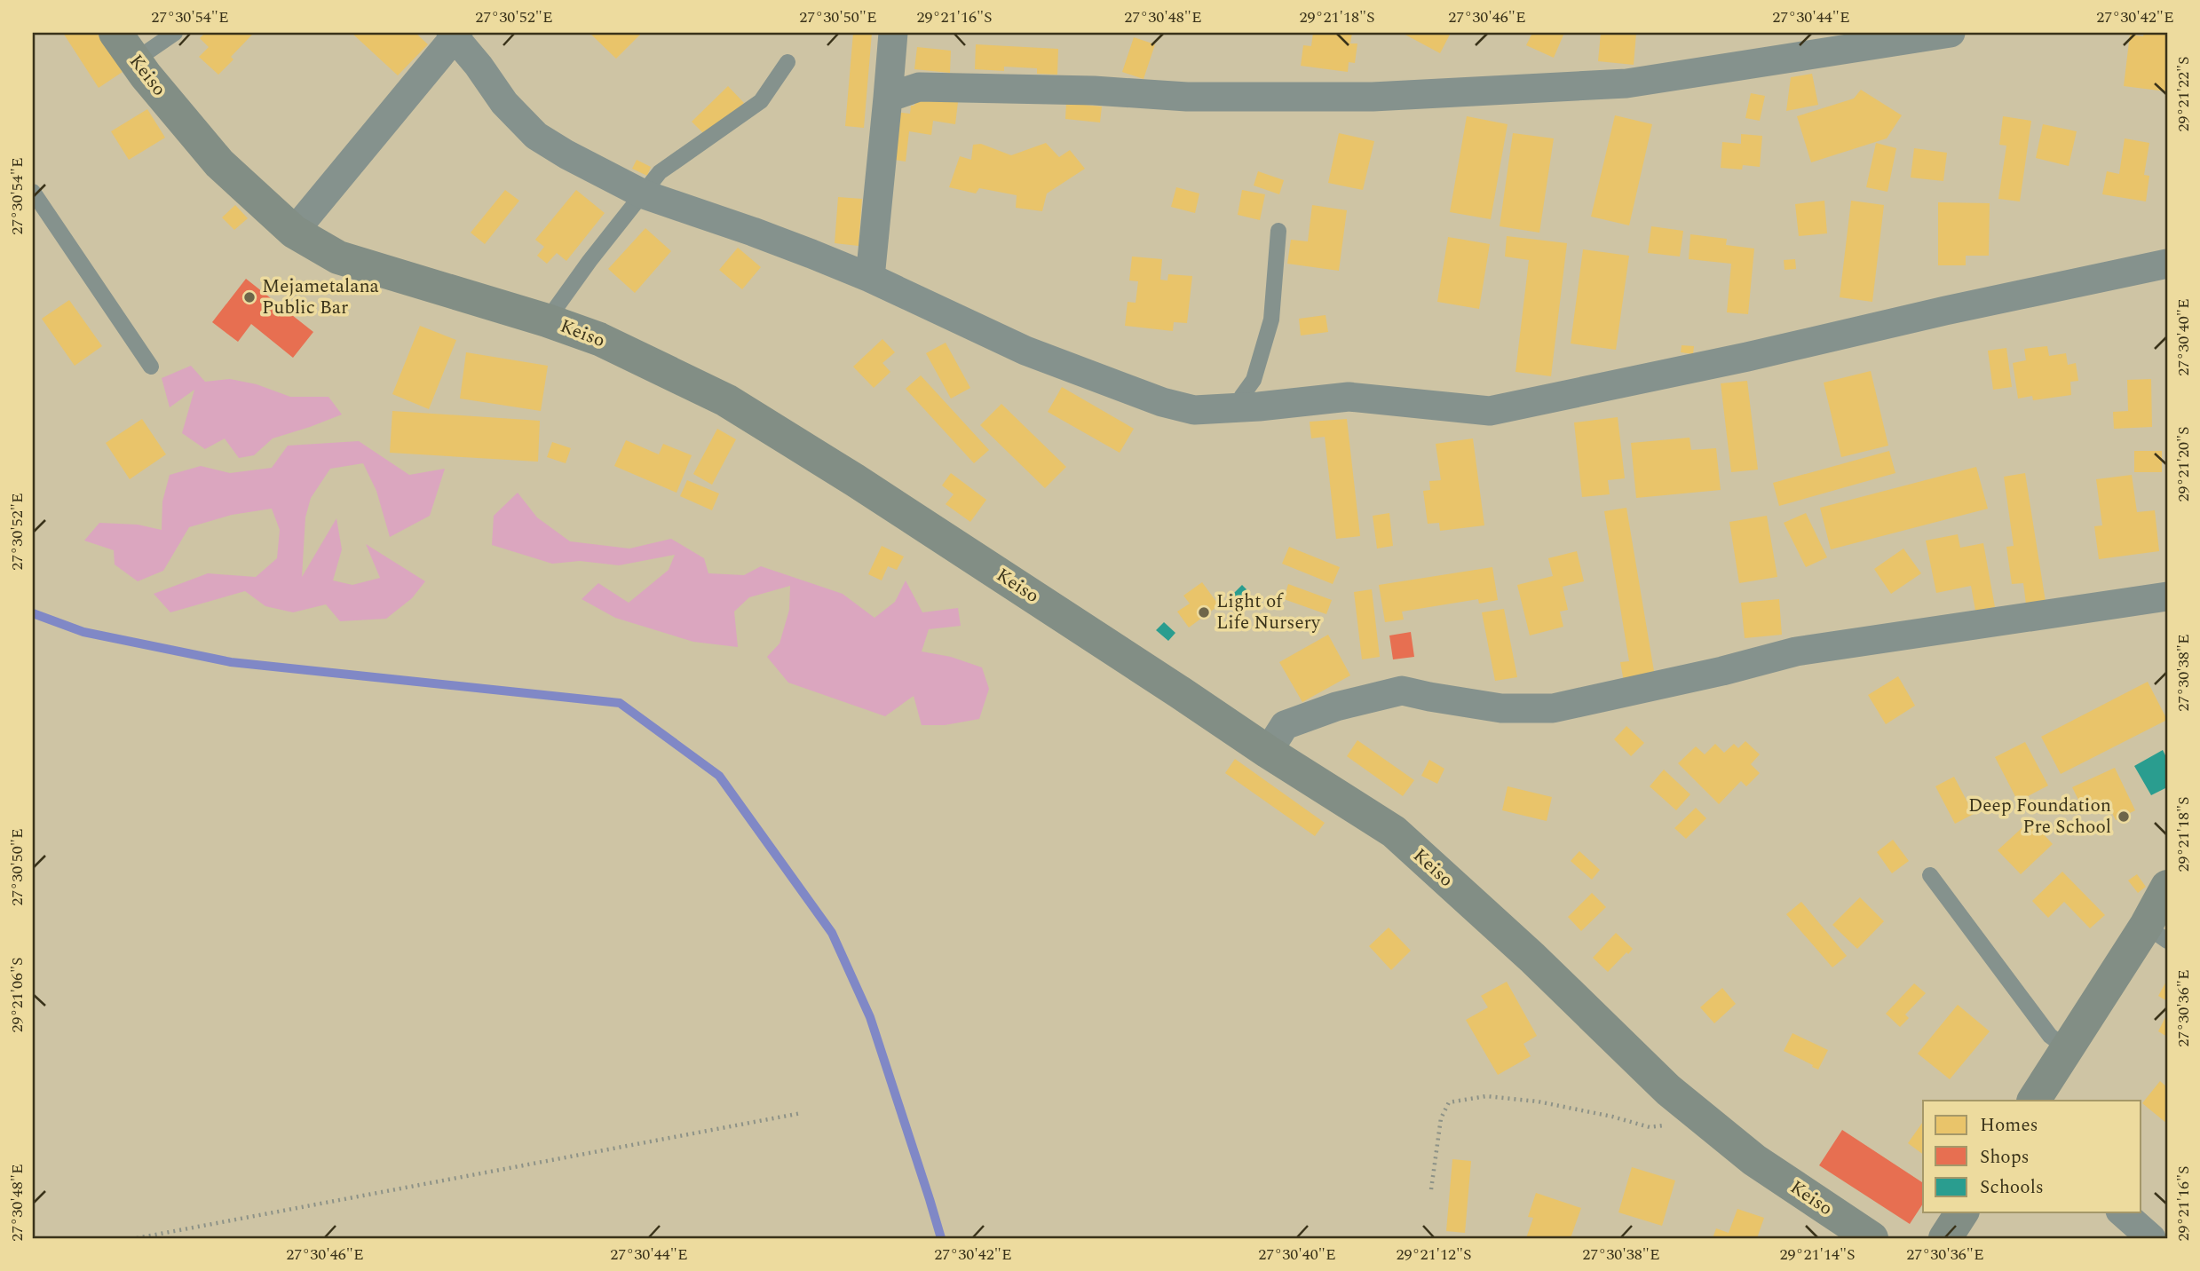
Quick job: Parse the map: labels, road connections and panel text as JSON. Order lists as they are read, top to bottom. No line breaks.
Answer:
{"streets":{"street":["Keiso"]},"places":["Mejametalana Public Bar","Light of Life Nursery","Deep Foundation Pre School"],"legend":["Homes","Shops","Schools"],"coordinates":["27°30'54\"E","27°30'52\"E","27°30'50\"E","29°21'16\"S","27°30'48\"E","29°21'18\"S","27°30'46\"E","27°30'44\"E","27°30'42\"E","29°21'22\"S","27°30'40\"E","29°21'20\"S","27°30'38\"E","29°21'06\"S","27°30'36\"E","29°21'12\"S","29°21'14\"S"]}
